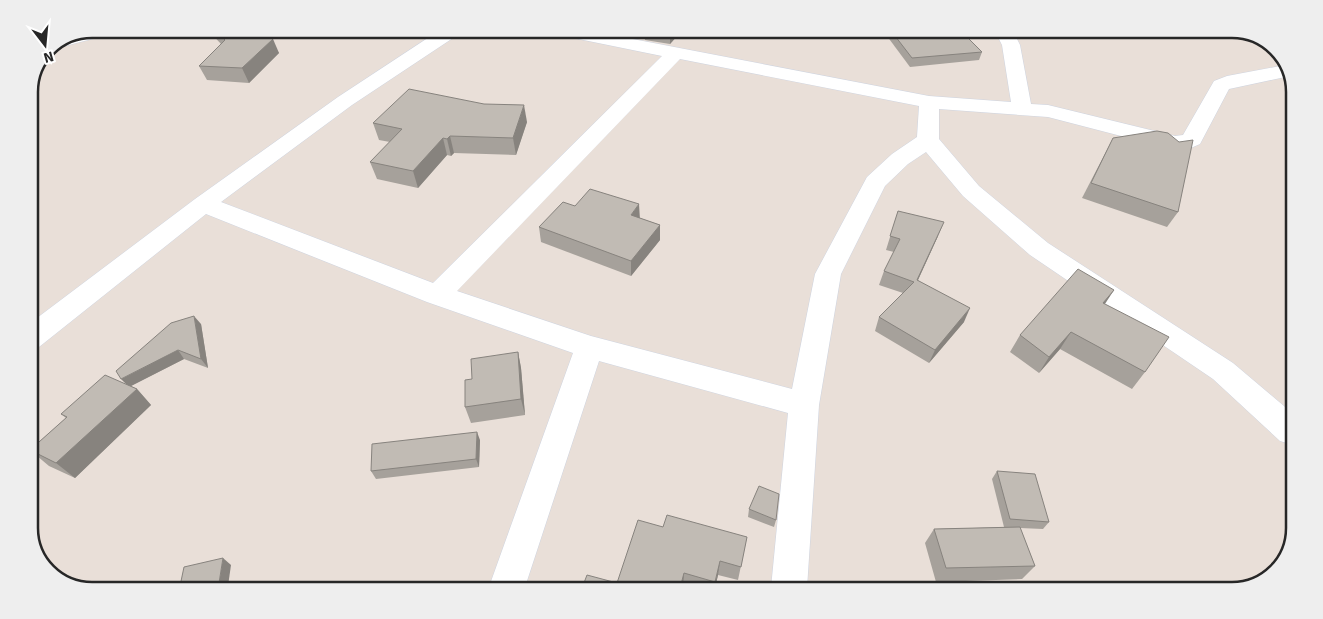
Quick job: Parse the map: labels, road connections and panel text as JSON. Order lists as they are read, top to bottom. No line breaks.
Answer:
{"north":"bottom"}
